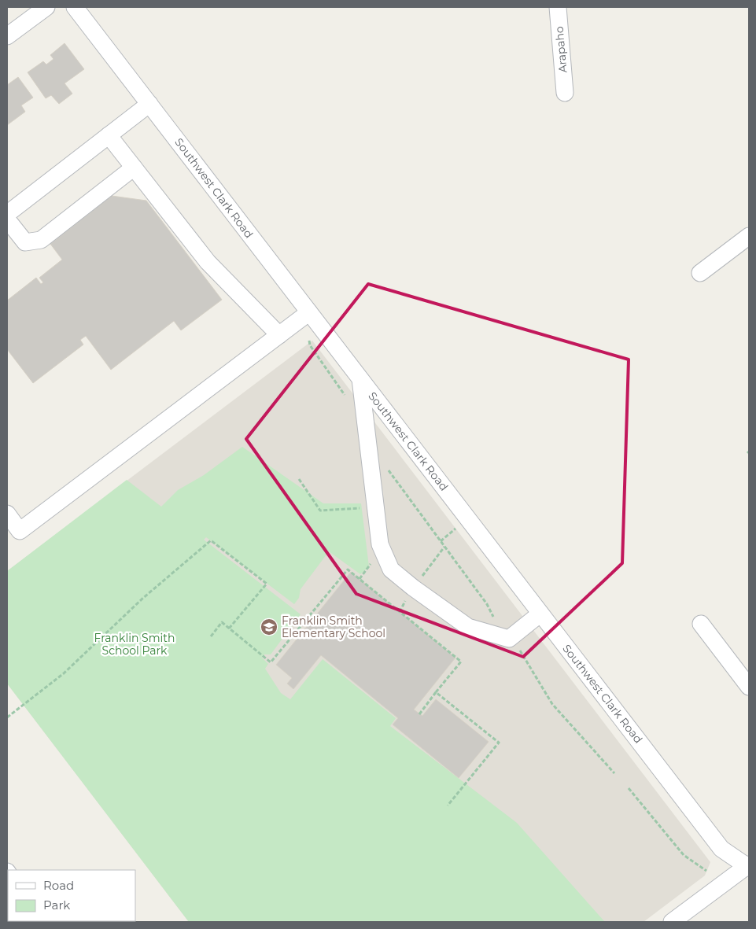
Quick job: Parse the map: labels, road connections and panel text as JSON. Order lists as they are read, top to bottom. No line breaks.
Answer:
{"streets":{"street":["Arapaho","Southwest Clark Road"]},"parks":["Franklin Smith School Park"],"places":{"school or university":["Franklin Smith Elementary School"]},"legend":["Road","Park"]}
